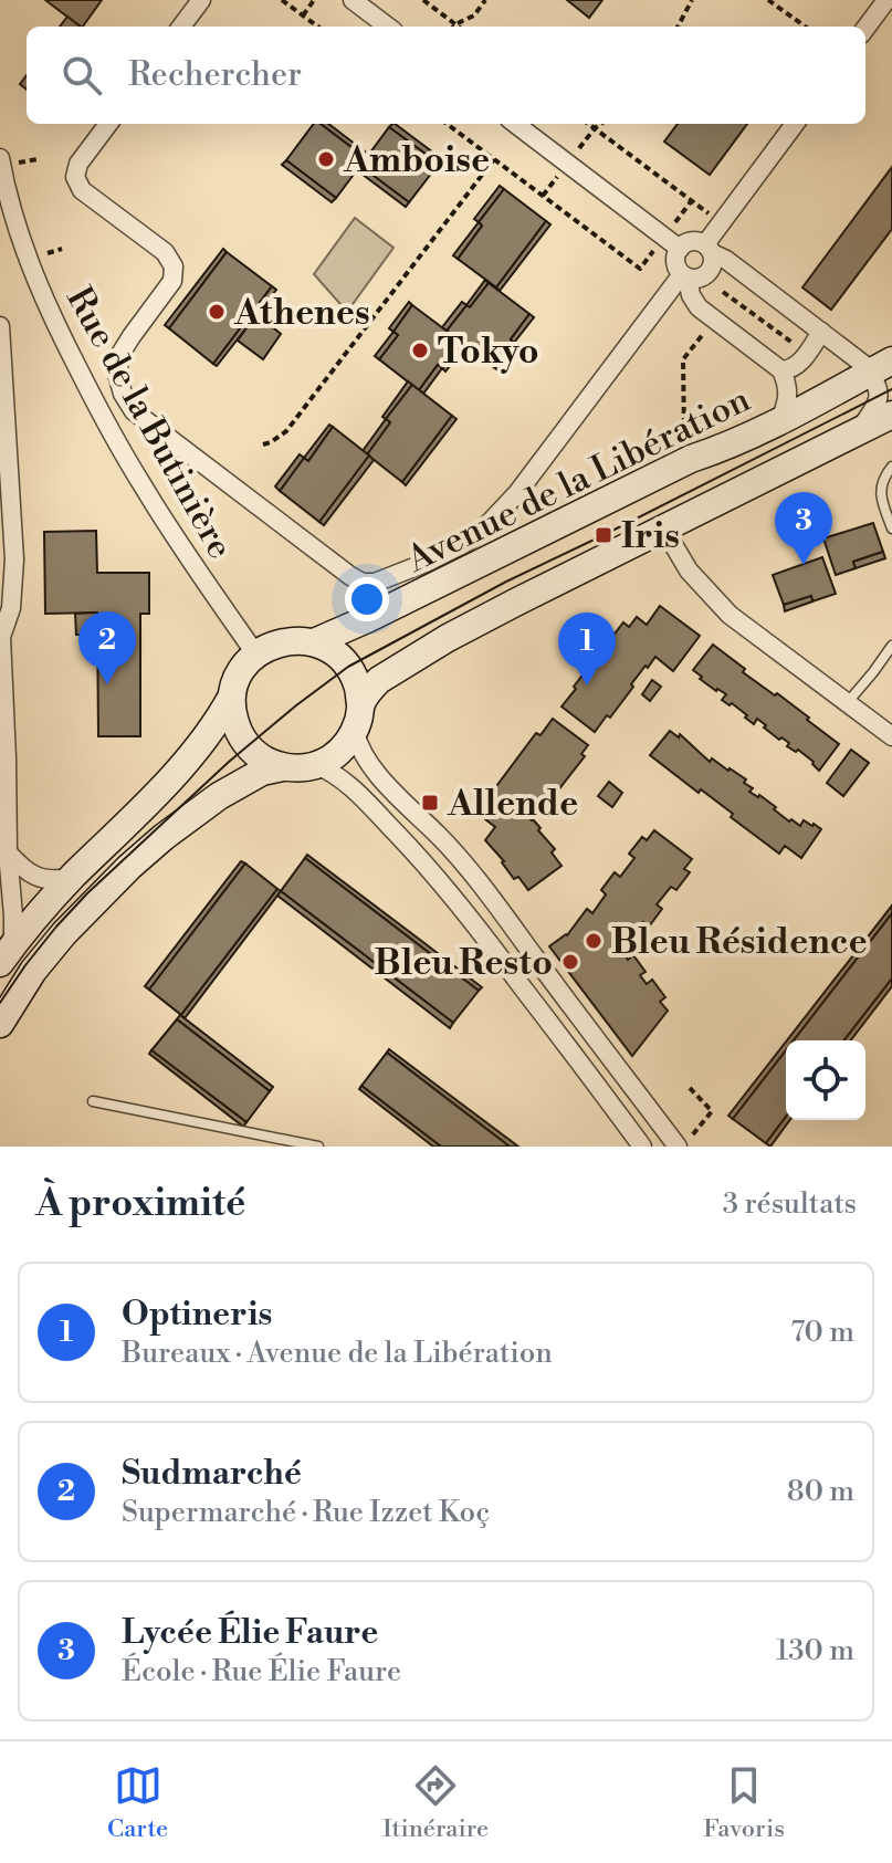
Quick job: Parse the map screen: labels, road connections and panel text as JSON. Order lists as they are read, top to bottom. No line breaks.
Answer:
{"streets":{"street":["Rue de la Butinière","Avenue de la Libération"]},"crossings":[["Rue de la Butinière","Avenue de la Libération"]],"places":{"other":["Amboise","Athenes","Tokyo","Bleu Résidence","Bleu Resto"],"transit":["Iris","Allende"]},"page":{"search":"Rechercher","pins":["3","2","1"],"heading":["À proximité","3 résultats"],"list":[{"mark":"1","name":"Optineris","note":"Bureaux · Avenue de la Libération","value":"70 m"},{"mark":"2","name":"Sudmarché","note":"Supermarché · Rue Izzet Koç","value":"80 m"},{"mark":"3","name":"Lycée Élie Faure","note":"École · Rue Élie Faure","value":"130 m"}],"nav":["Carte","Itinéraire","Favoris"]}}
